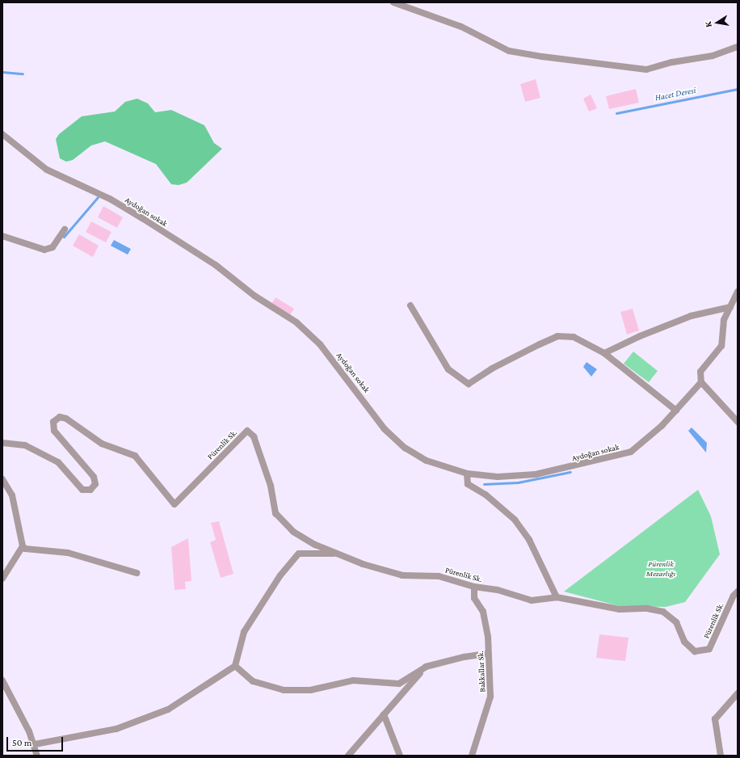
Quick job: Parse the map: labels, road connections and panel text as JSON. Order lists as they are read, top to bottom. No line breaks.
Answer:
{"streets":{"street":["Aydoğan sokak","Pürenlik Sk.","Bakkallar Sk."]},"crossings":[["Pürenlik Sk.","Bakkallar Sk."]],"water":["Hacet Deresi"],"parks":["Pürenlik Mezarlığı"],"scale_bar":"50 m","north":"left"}
